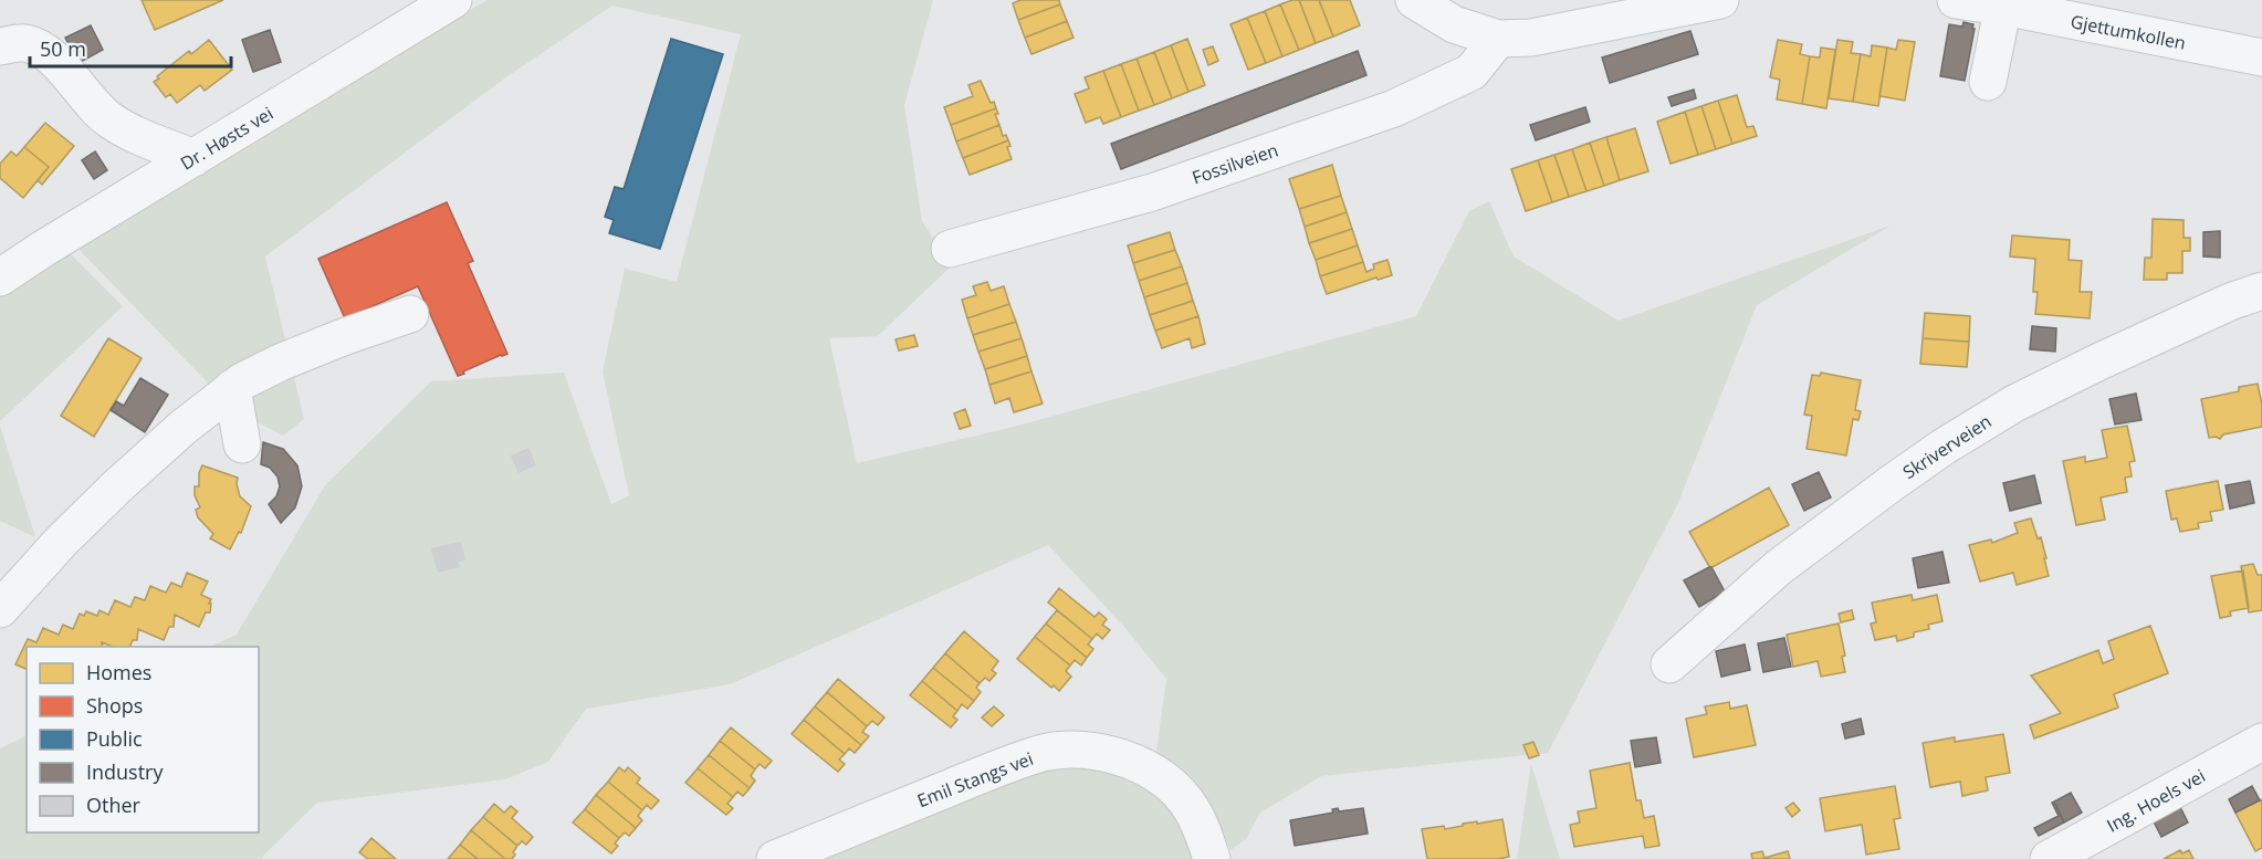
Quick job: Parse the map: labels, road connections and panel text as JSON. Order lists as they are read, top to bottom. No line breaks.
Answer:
{"streets":{"street":["Gjettumkollen","Dr. Høsts vei","Fossilveien","Skriverveien","Emil Stangs vei","Ing. Hoels vei"]},"legend":["Homes","Shops","Public","Industry","Other"],"scale_bar":"50 m"}
